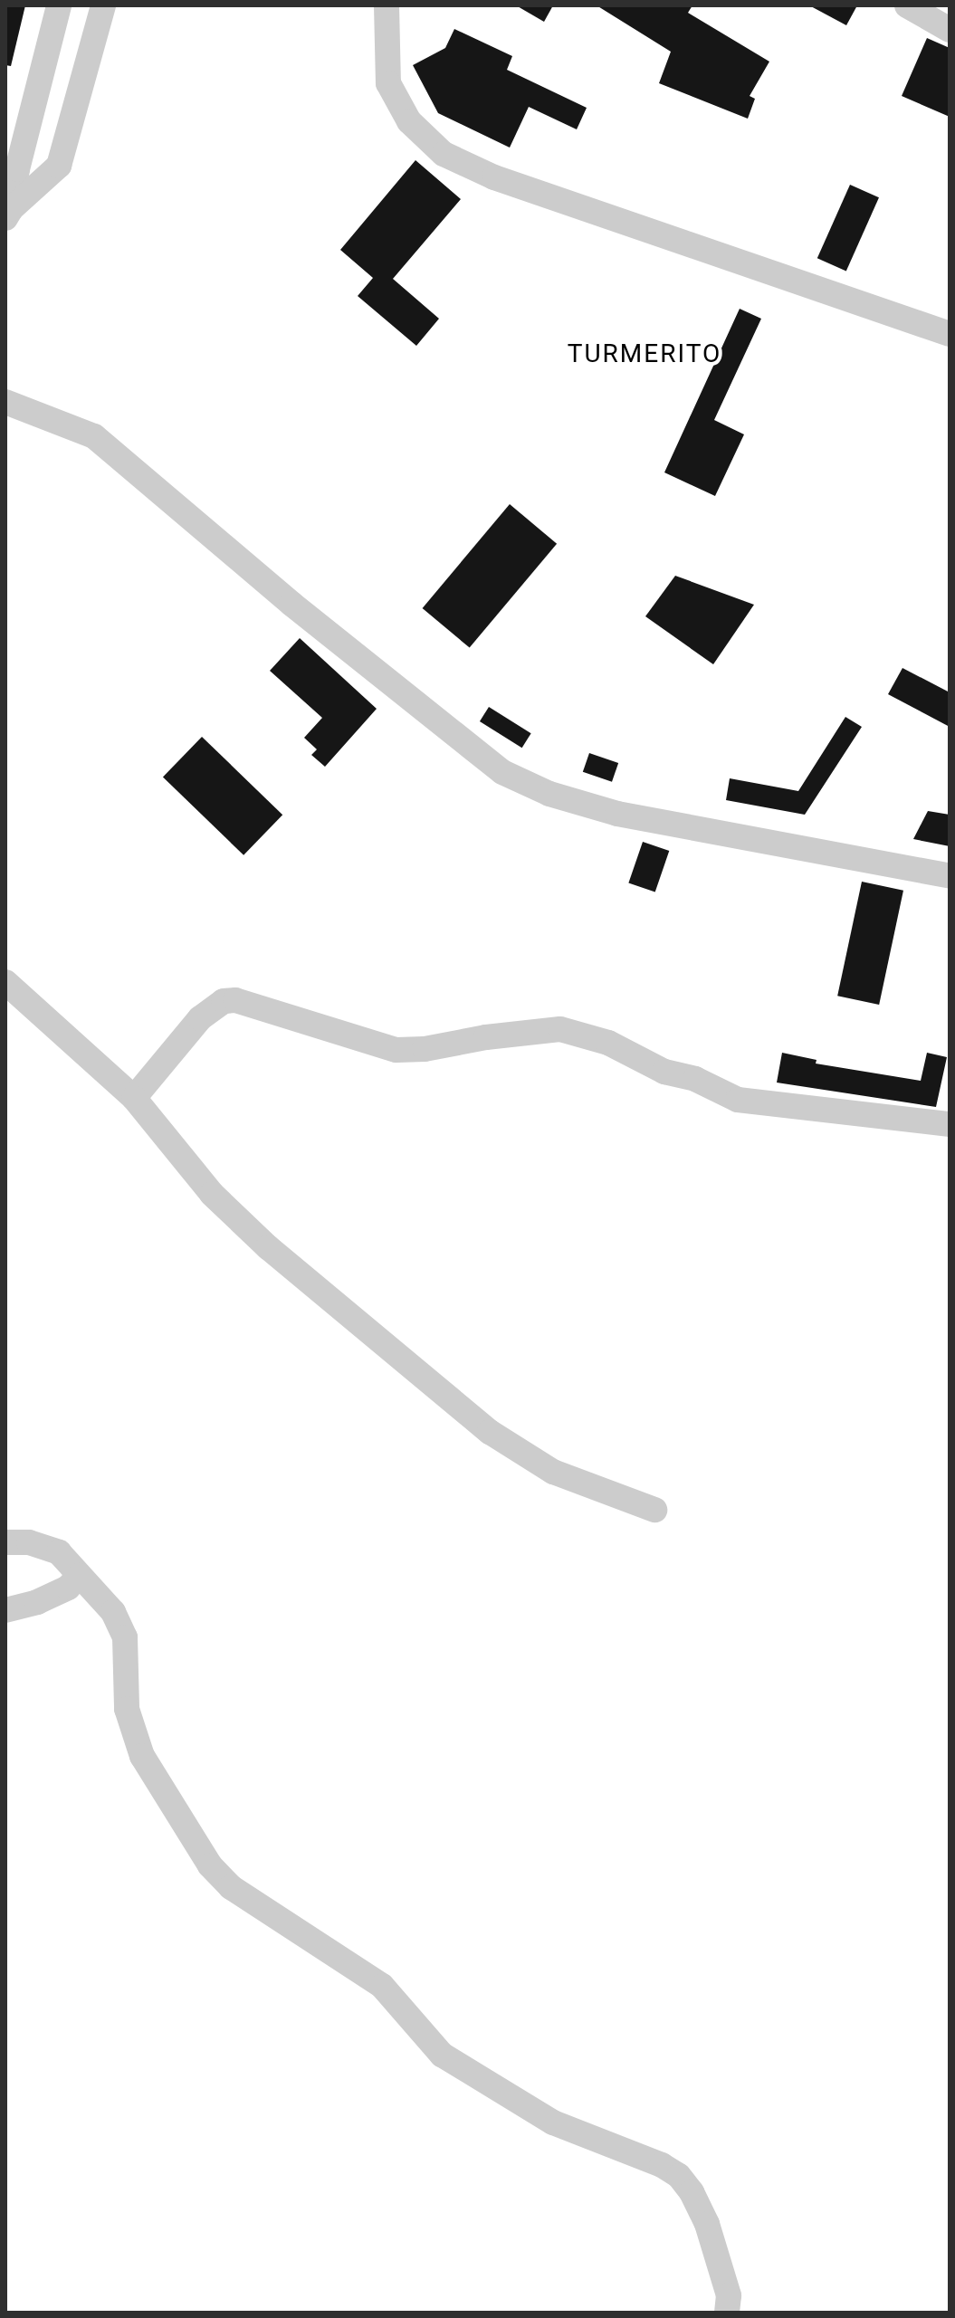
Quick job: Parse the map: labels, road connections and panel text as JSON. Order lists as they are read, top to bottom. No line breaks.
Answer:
{"districts":["TURMERITO"]}
